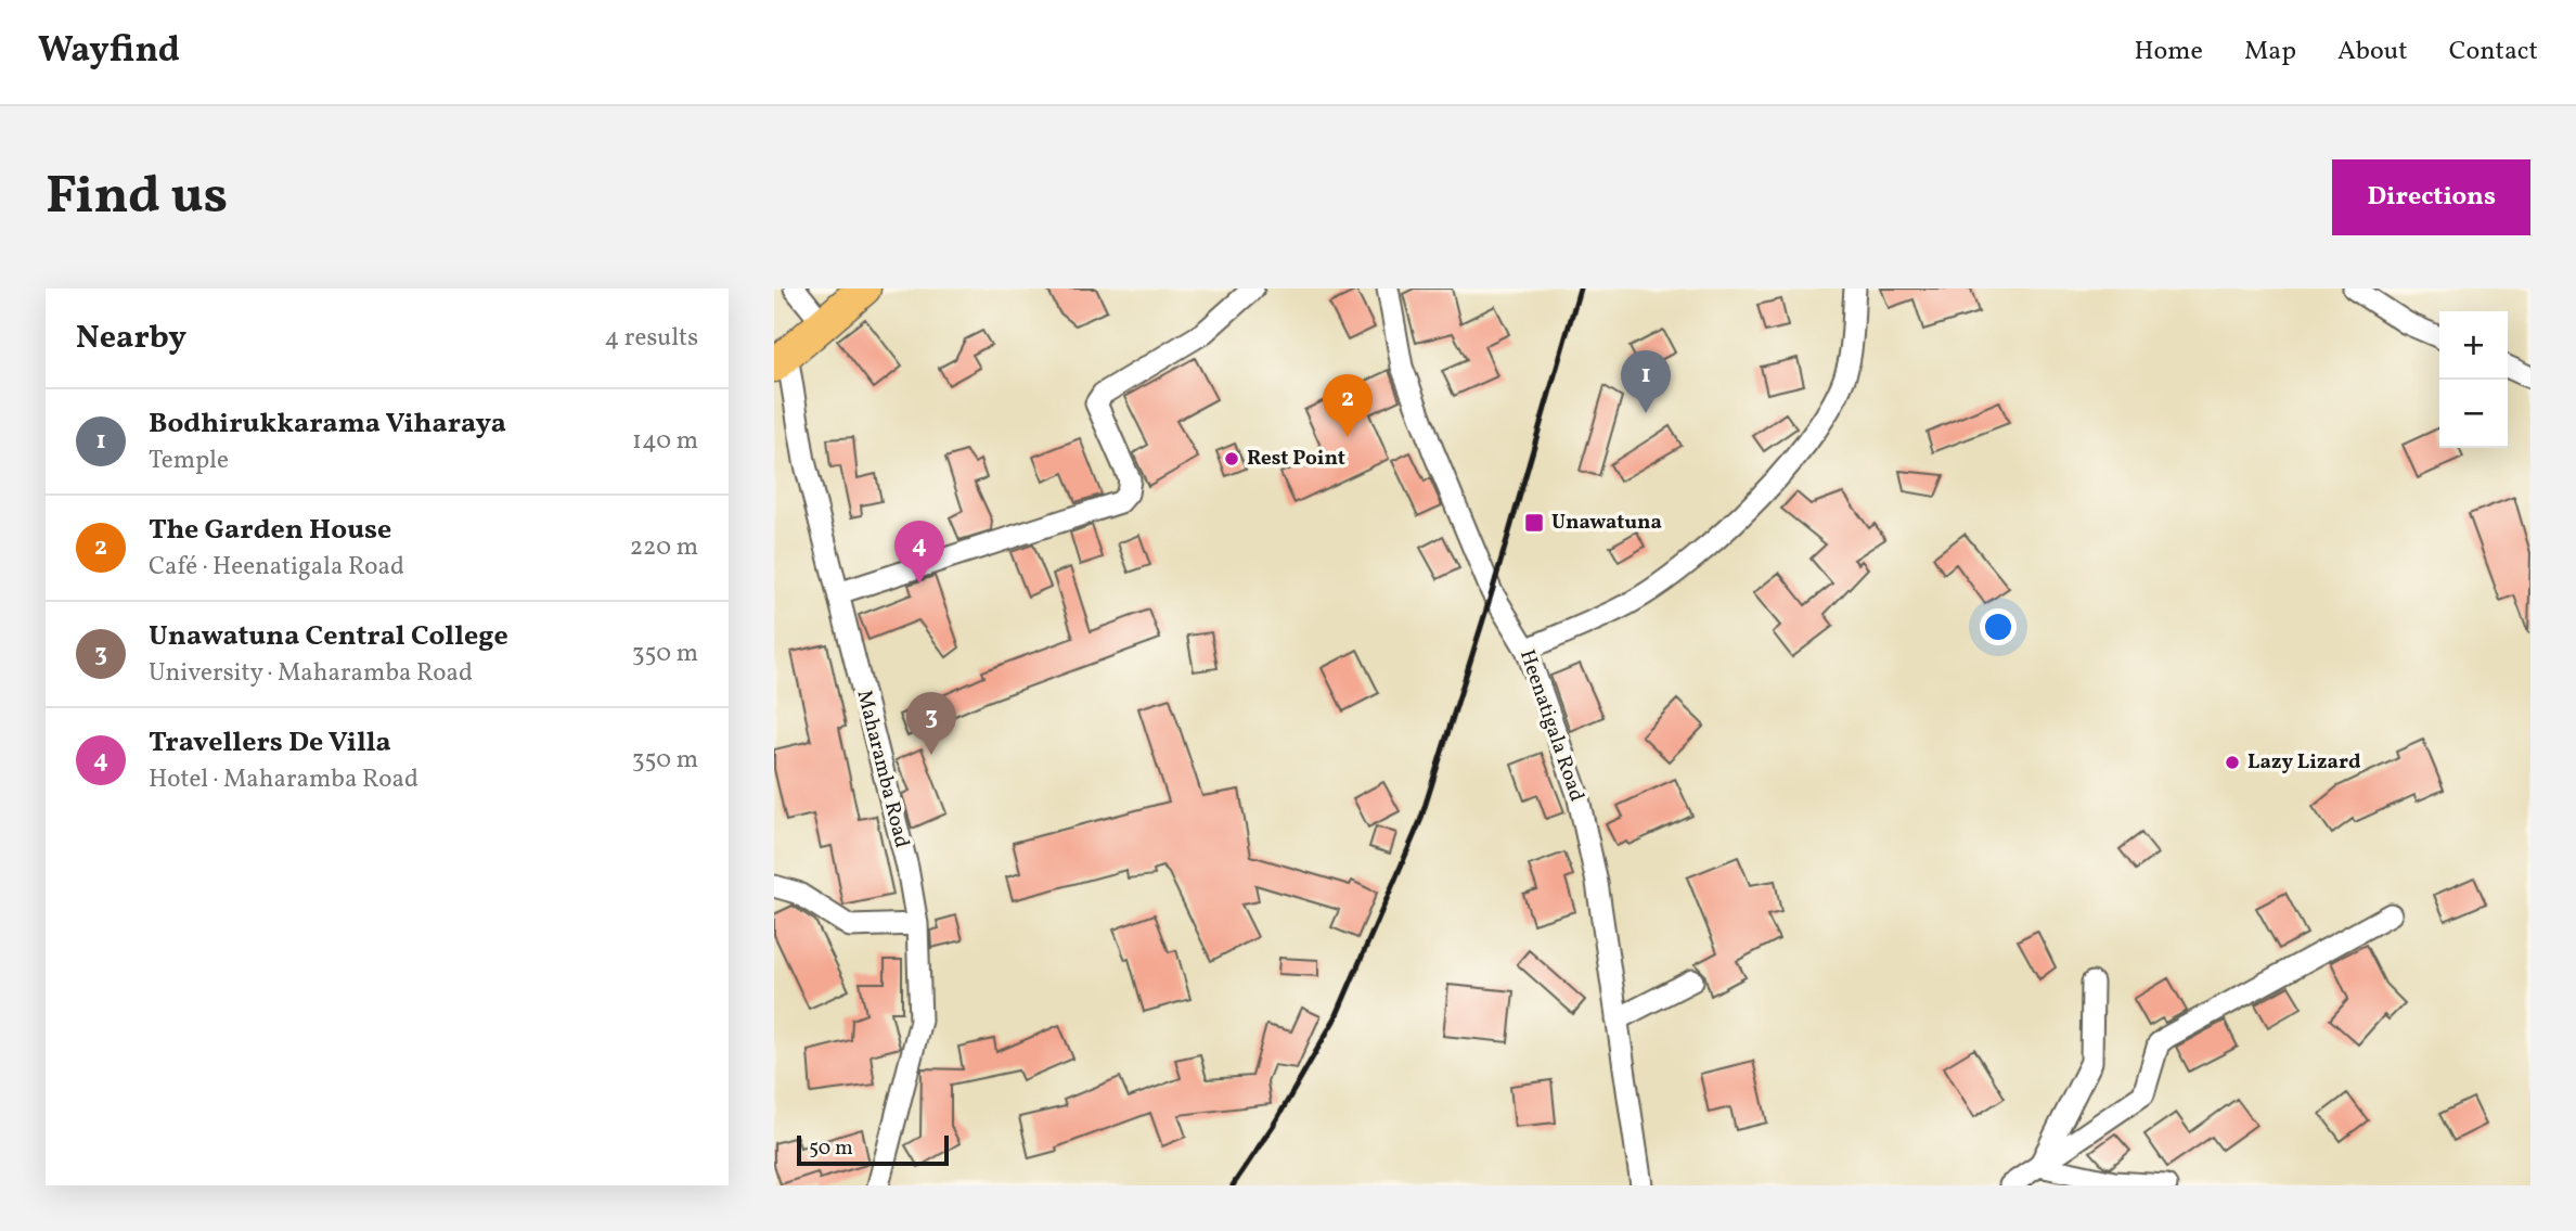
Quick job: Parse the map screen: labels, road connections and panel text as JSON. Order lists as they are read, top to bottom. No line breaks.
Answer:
{"streets":{"street":["Heenatigala Road","Maharamba Road"]},"places":{"other":["Rest Point","Lazy Lizard"],"transit":["Unawatuna"]},"scale_bar":"50 m","page":{"header":"Wayfind","nav":["Home","Map","About","Contact"],"buttons":"Directions","title":"Find us","heading":["Nearby","4 results"],"map_buttons":["+","−"],"pins":["1","2","4","3"],"list":[{"mark":"1","name":"Bodhirukkarama Viharaya","note":"Temple","value":"140 m"},{"mark":"2","name":"The Garden House","note":"Café · Heenatigala Road","value":"220 m"},{"mark":"3","name":"Unawatuna Central College","note":"University · Maharamba Road","value":"350 m"},{"mark":"4","name":"Travellers De Villa","note":"Hotel · Maharamba Road","value":"350 m"}],"scale":"50 m"}}
